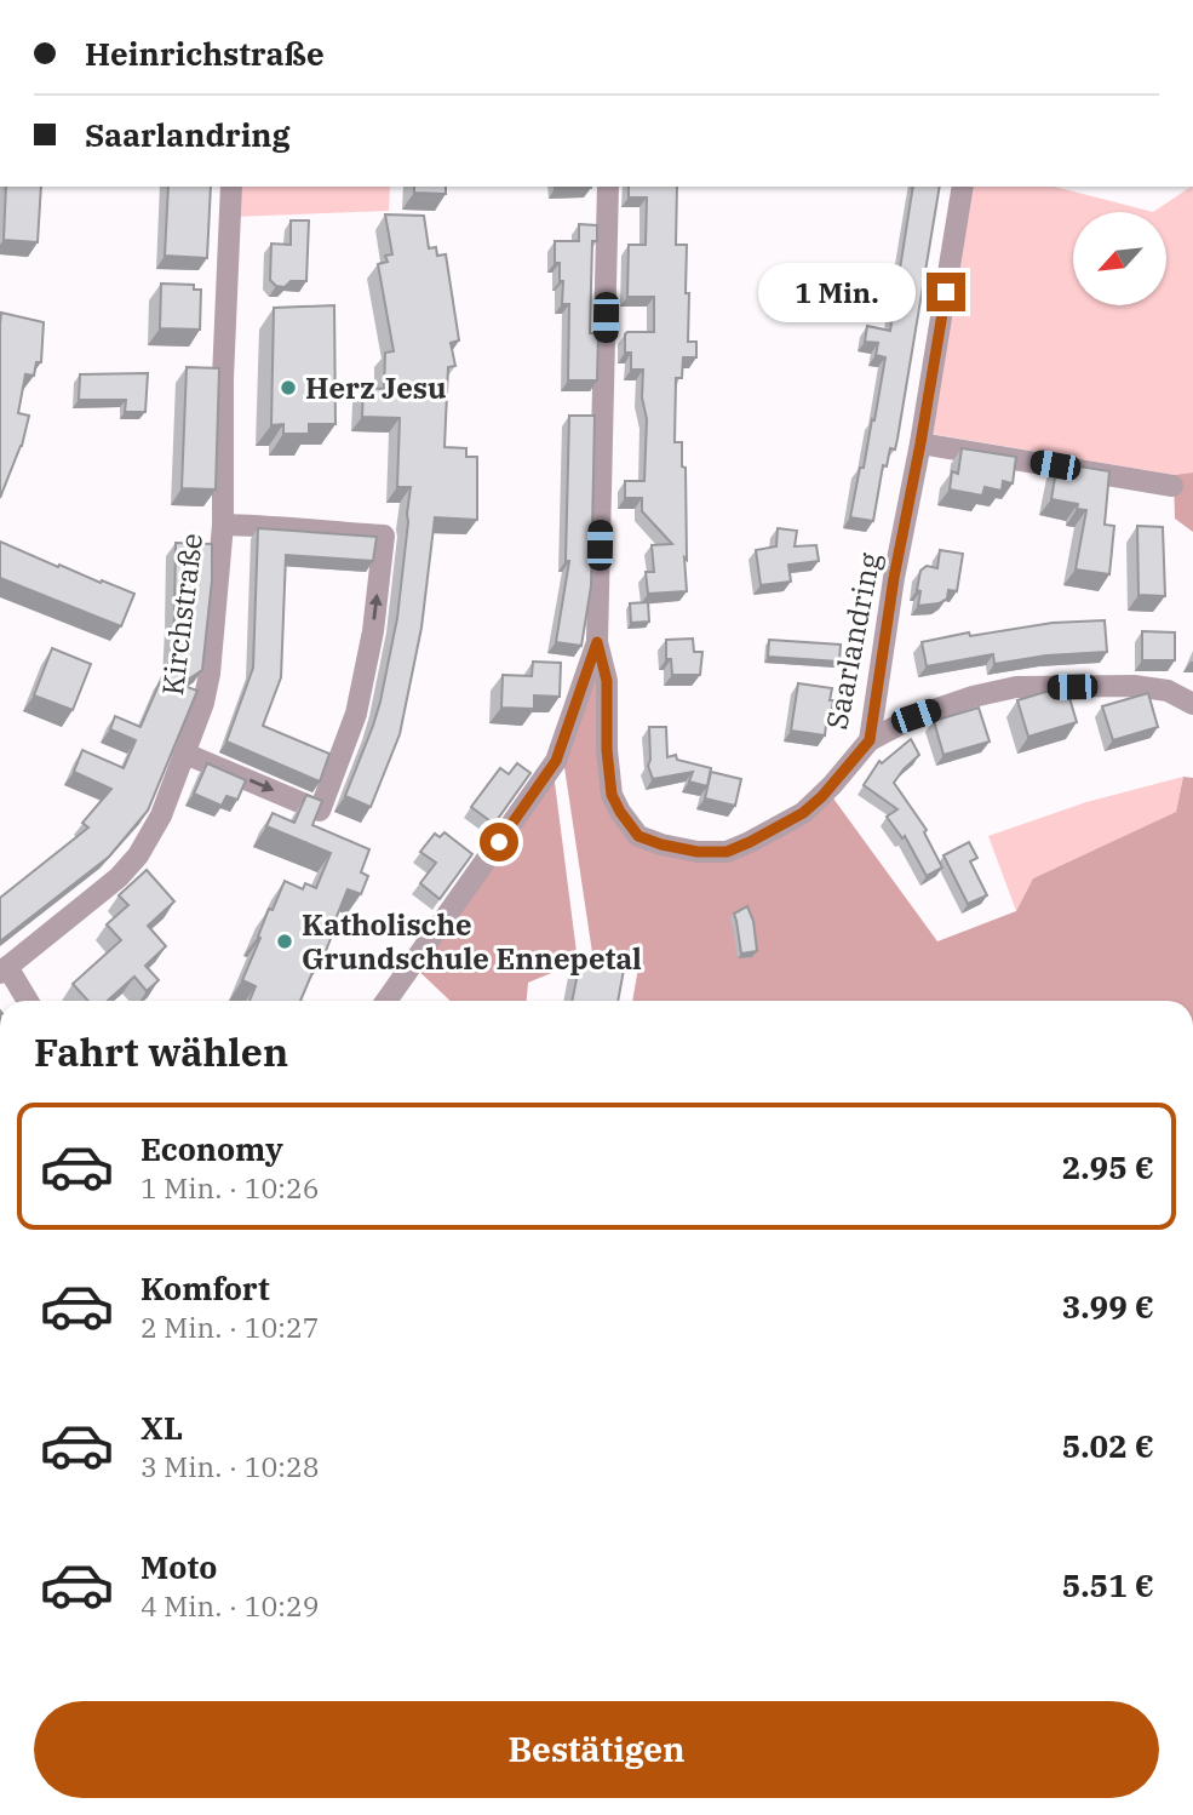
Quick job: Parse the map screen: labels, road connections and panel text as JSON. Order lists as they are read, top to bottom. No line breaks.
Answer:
{"streets":{"street":["Kirchstraße","Saarlandring"]},"places":["Herz Jesu","Katholische Grundschule Ennepetal"],"north":"bottom left","page":{"banner":["Heinrichstraße","Saarlandring"],"bubble":"1 Min.","heading":"Fahrt wählen","list":[{"name":"Economy","note":"1 Min. · 10:26","value":"2.95 €"},{"name":"Komfort","note":"2 Min. · 10:27","value":"3.99 €"},{"name":"XL","note":"3 Min. · 10:28","value":"5.02 €"},{"name":"Moto","note":"4 Min. · 10:29","value":"5.51 €"}],"buttons":"Bestätigen"}}
